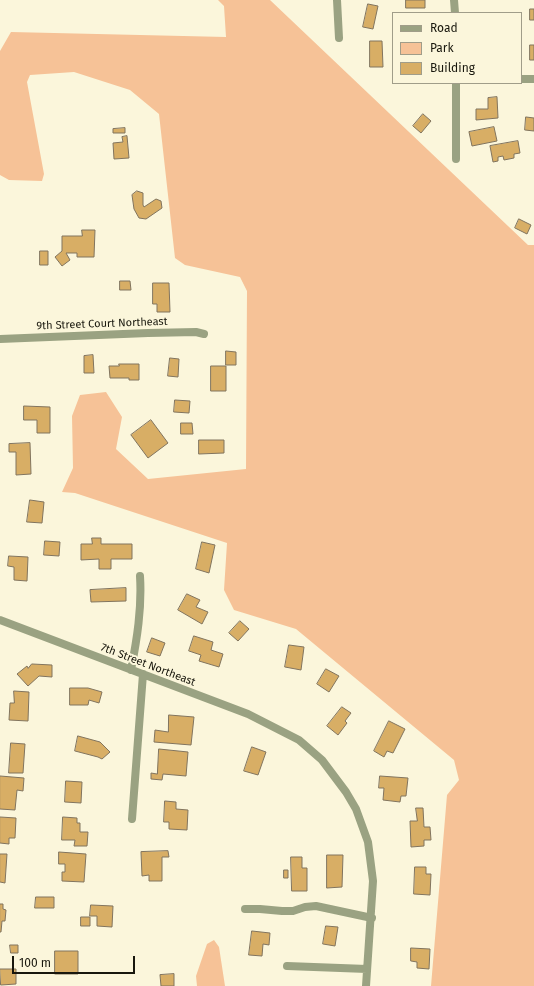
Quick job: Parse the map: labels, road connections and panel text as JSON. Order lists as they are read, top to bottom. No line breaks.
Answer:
{"streets":{"street":["9th Street Court Northeast","7th Street Northeast"]},"legend":["Road","Park","Building"],"scale_bar":"100 m"}
